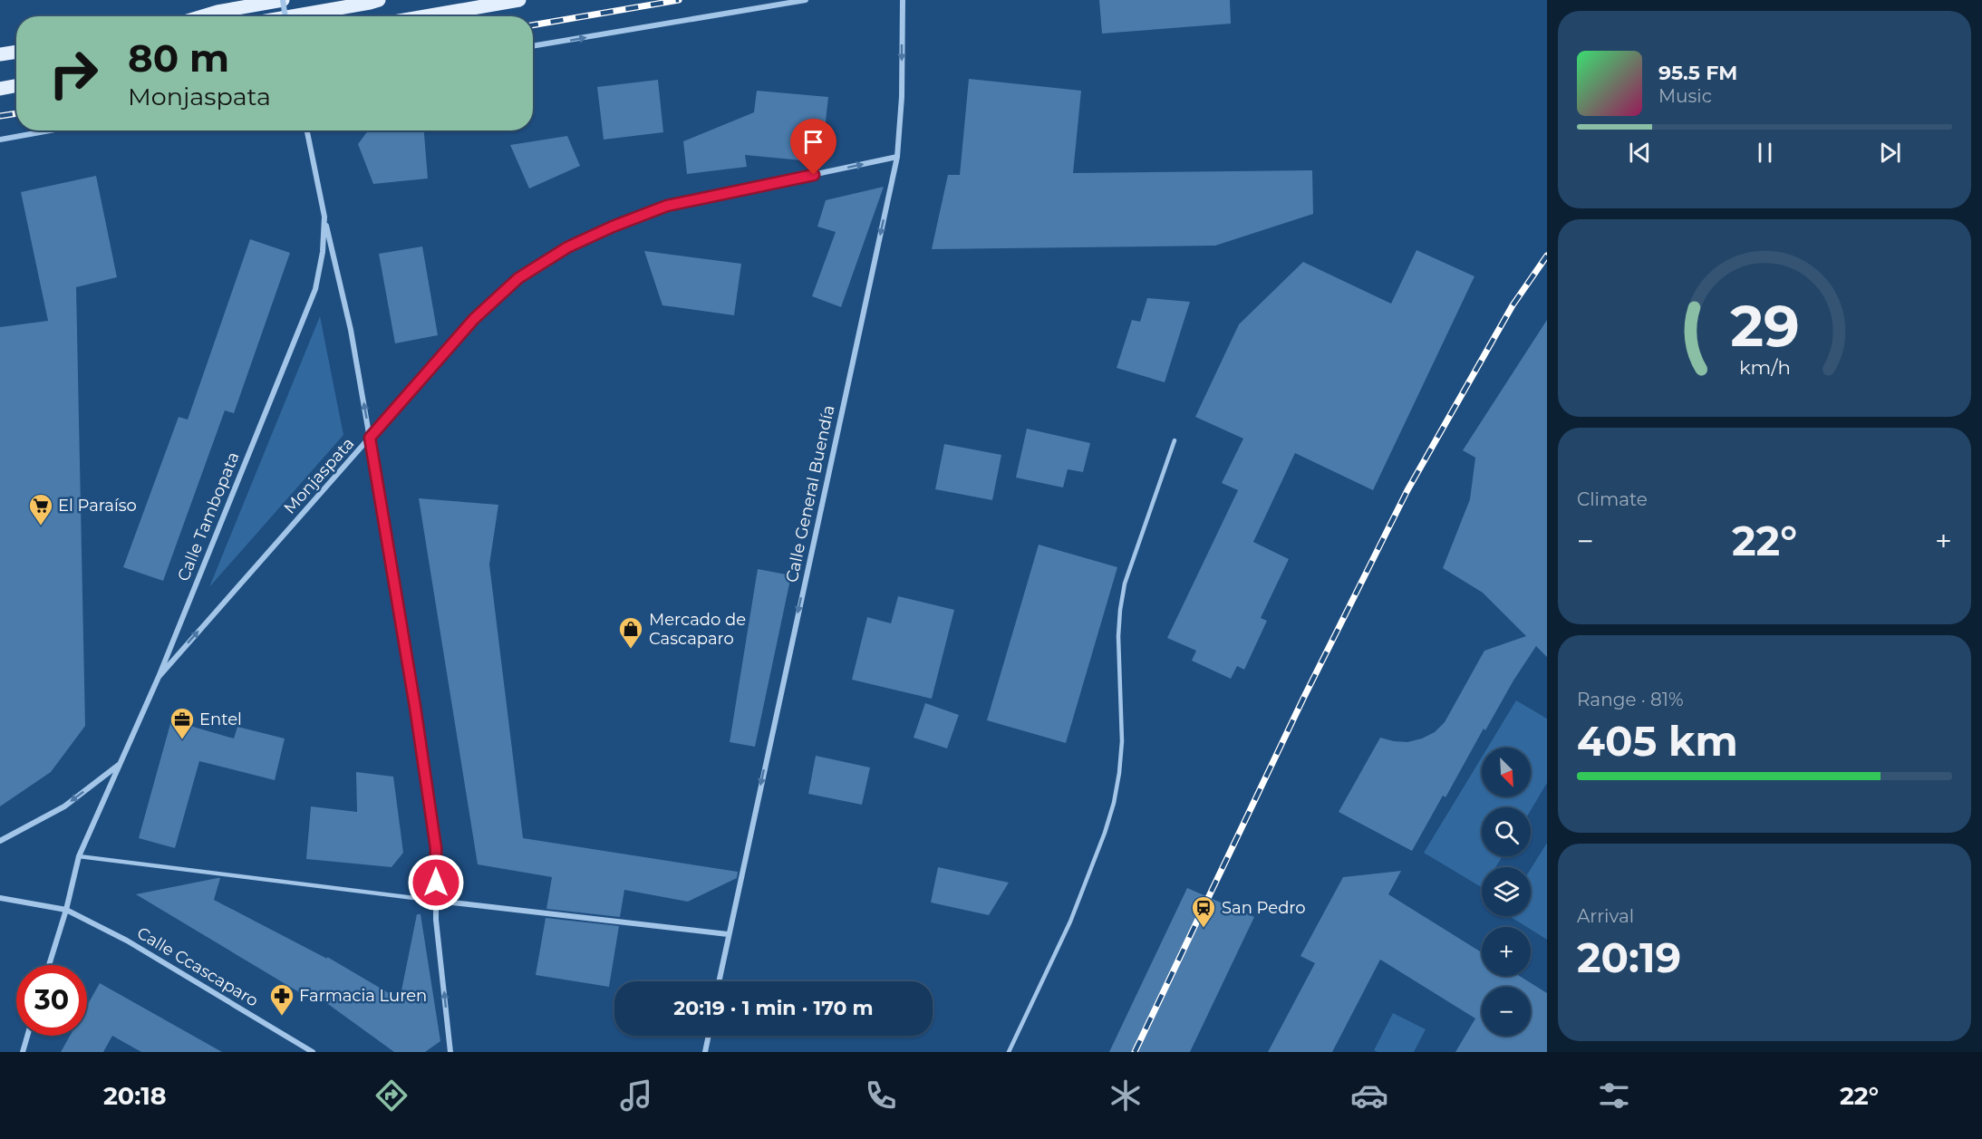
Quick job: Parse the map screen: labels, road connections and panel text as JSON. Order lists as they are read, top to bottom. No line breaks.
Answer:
{"streets":{"street":["Monjaspata","Calle General Buendía","Calle Tambopata","Calle Ccascaparo"]},"crossings":[["Monjaspata","Calle General Buendía"],["Monjaspata","Calle Tambopata"],["Calle Tambopata","Calle Ccascaparo"]],"one_way":["Monjaspata","Calle General Buendía"],"places":{"supermarket":["El Paraíso"],"shop":["Mercado de Cascaparo"],"office":["Entel"],"station":["San Pedro"],"pharmacy":["Farmacia Luren"]},"north":"bottom right","page":{"turn":["80 m","Monjaspata"],"song":["95.5 FM","Music"],"tile":["Climate",["Range · 81%","405 km"],["Arrival","20:19"]],"heat":["−","22°","+"],"map_buttons":["+","−"],"limit":"30","trip":"20:19 · 1 min · 170 m","tabs":["20:18","22°"],"gauge":["29","km/h"]}}
